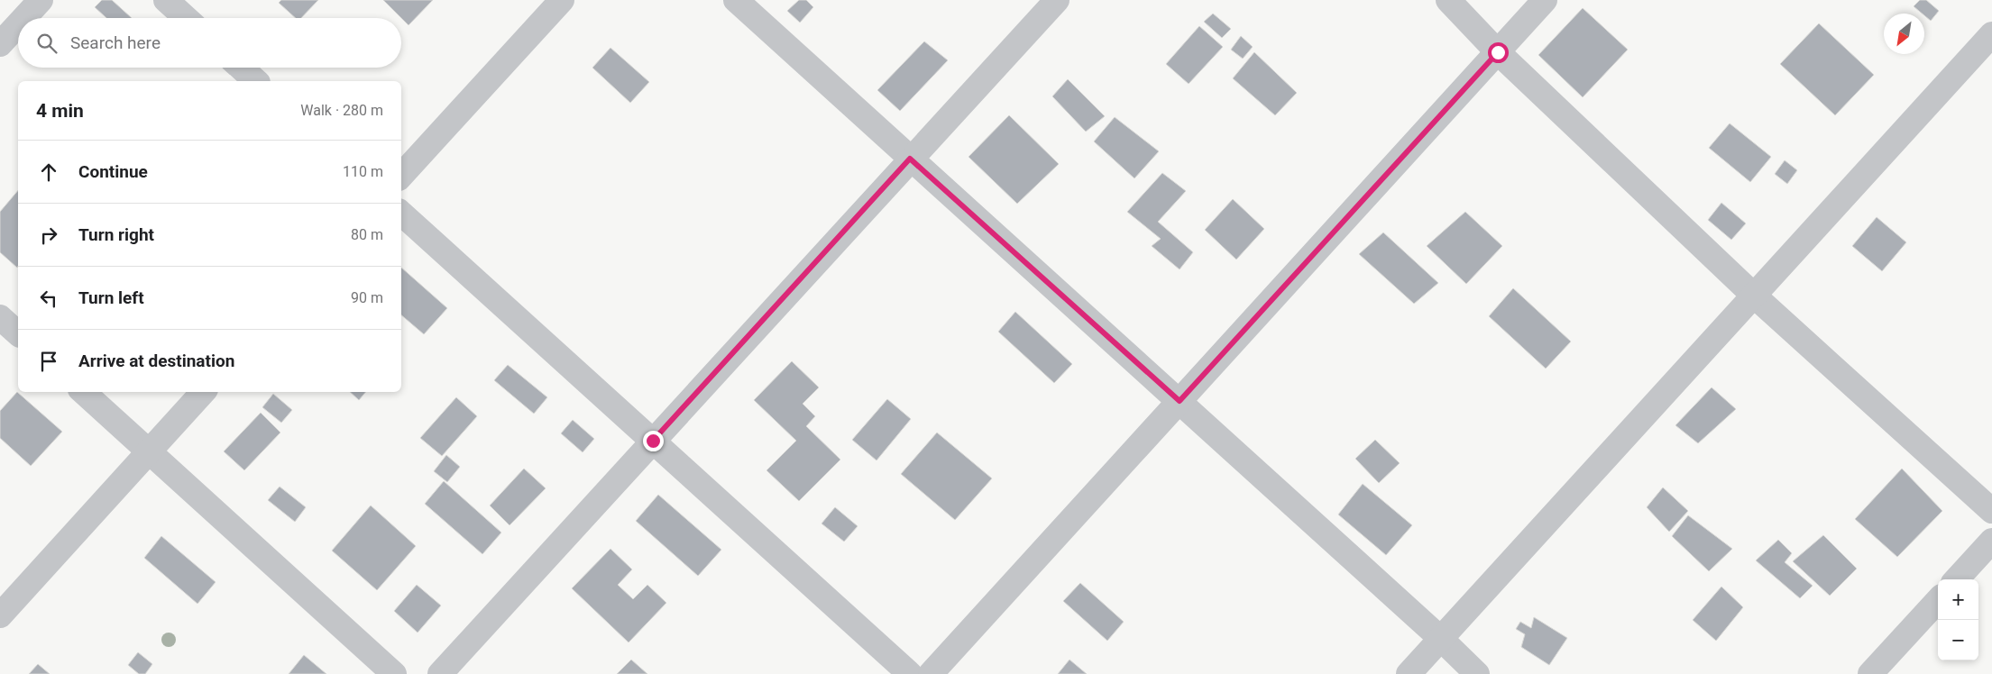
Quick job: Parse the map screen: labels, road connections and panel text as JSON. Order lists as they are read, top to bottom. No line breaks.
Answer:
{"north":"bottom left","page":{"search":"Search here","heading":["4 min","Walk · 280 m"],"list":[["Continue","110 m"],["Turn right","80 m"],["Turn left","90 m"],"Arrive at destination"],"map_buttons":["+","−"]}}
